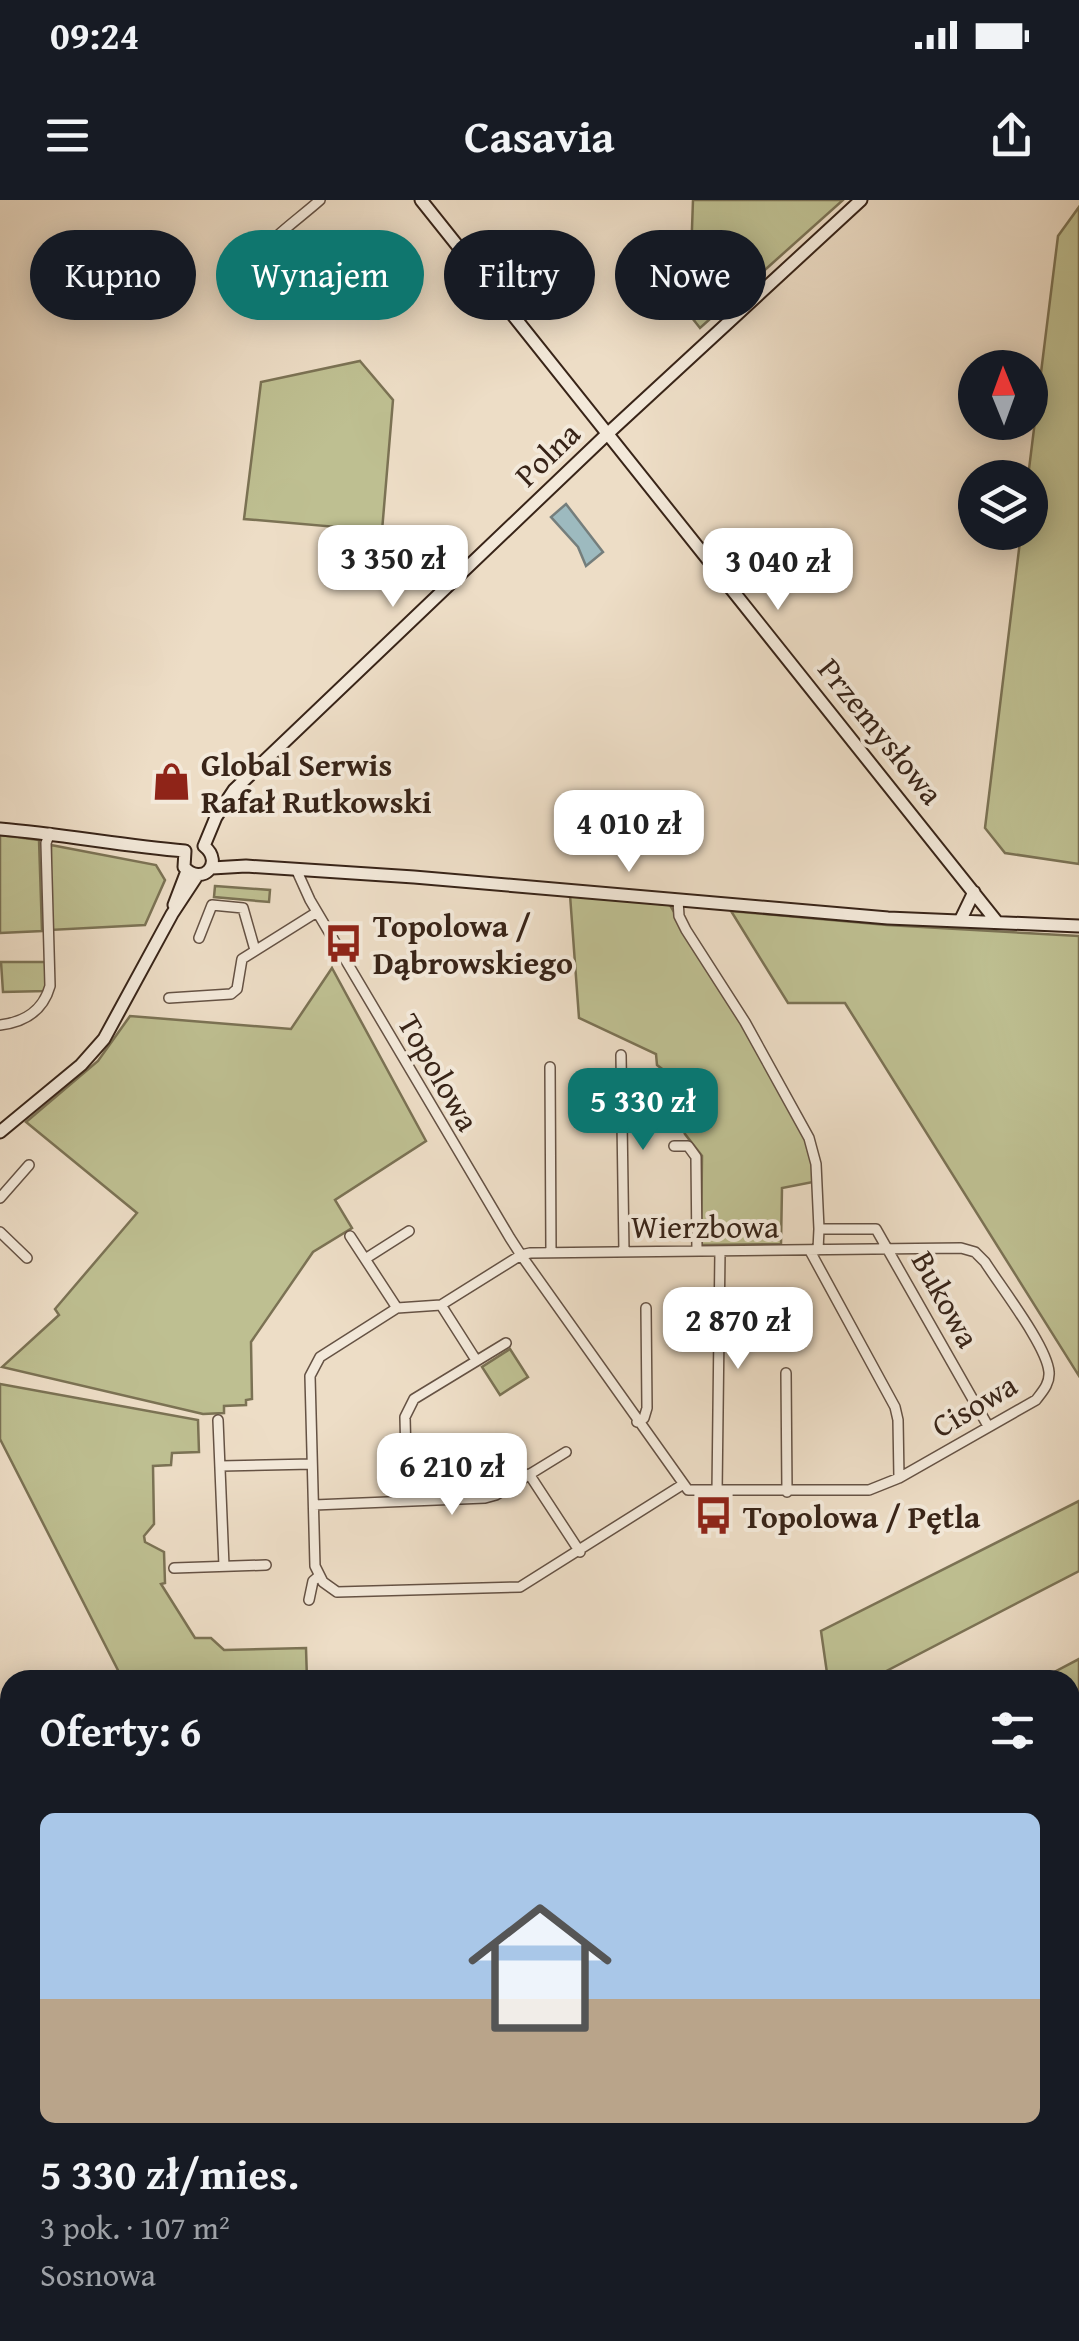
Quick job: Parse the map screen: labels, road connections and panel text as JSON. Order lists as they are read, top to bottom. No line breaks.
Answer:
{"streets":{"street":["Polna","Przemysłowa","Topolowa","Wierzbowa","Bukowa","Cisowa"]},"crossings":[["Polna","Przemysłowa"],["Topolowa","Wierzbowa"],["Topolowa","Cisowa"],["Wierzbowa","Bukowa"],["Wierzbowa","Cisowa"],["Bukowa","Cisowa"]],"places":{"shop":["Global Serwis Rafał Rutkowski"],"bus stop":["Topolowa / Dąbrowskiego","Topolowa / Pętla"]},"north":"top","page":{"status":"09:24","header":"Casavia","chip":["Kupno","Wynajem","Filtry","Nowe"],"price":["3 350 zł","3 040 zł","4 010 zł","5 330 zł","2 870 zł","6 210 zł"],"heading":"Oferty: 6","list":[{"name":"5 330 zł/mies.","note":"3 pok. · 107 m² · Sosnowa"}]}}
